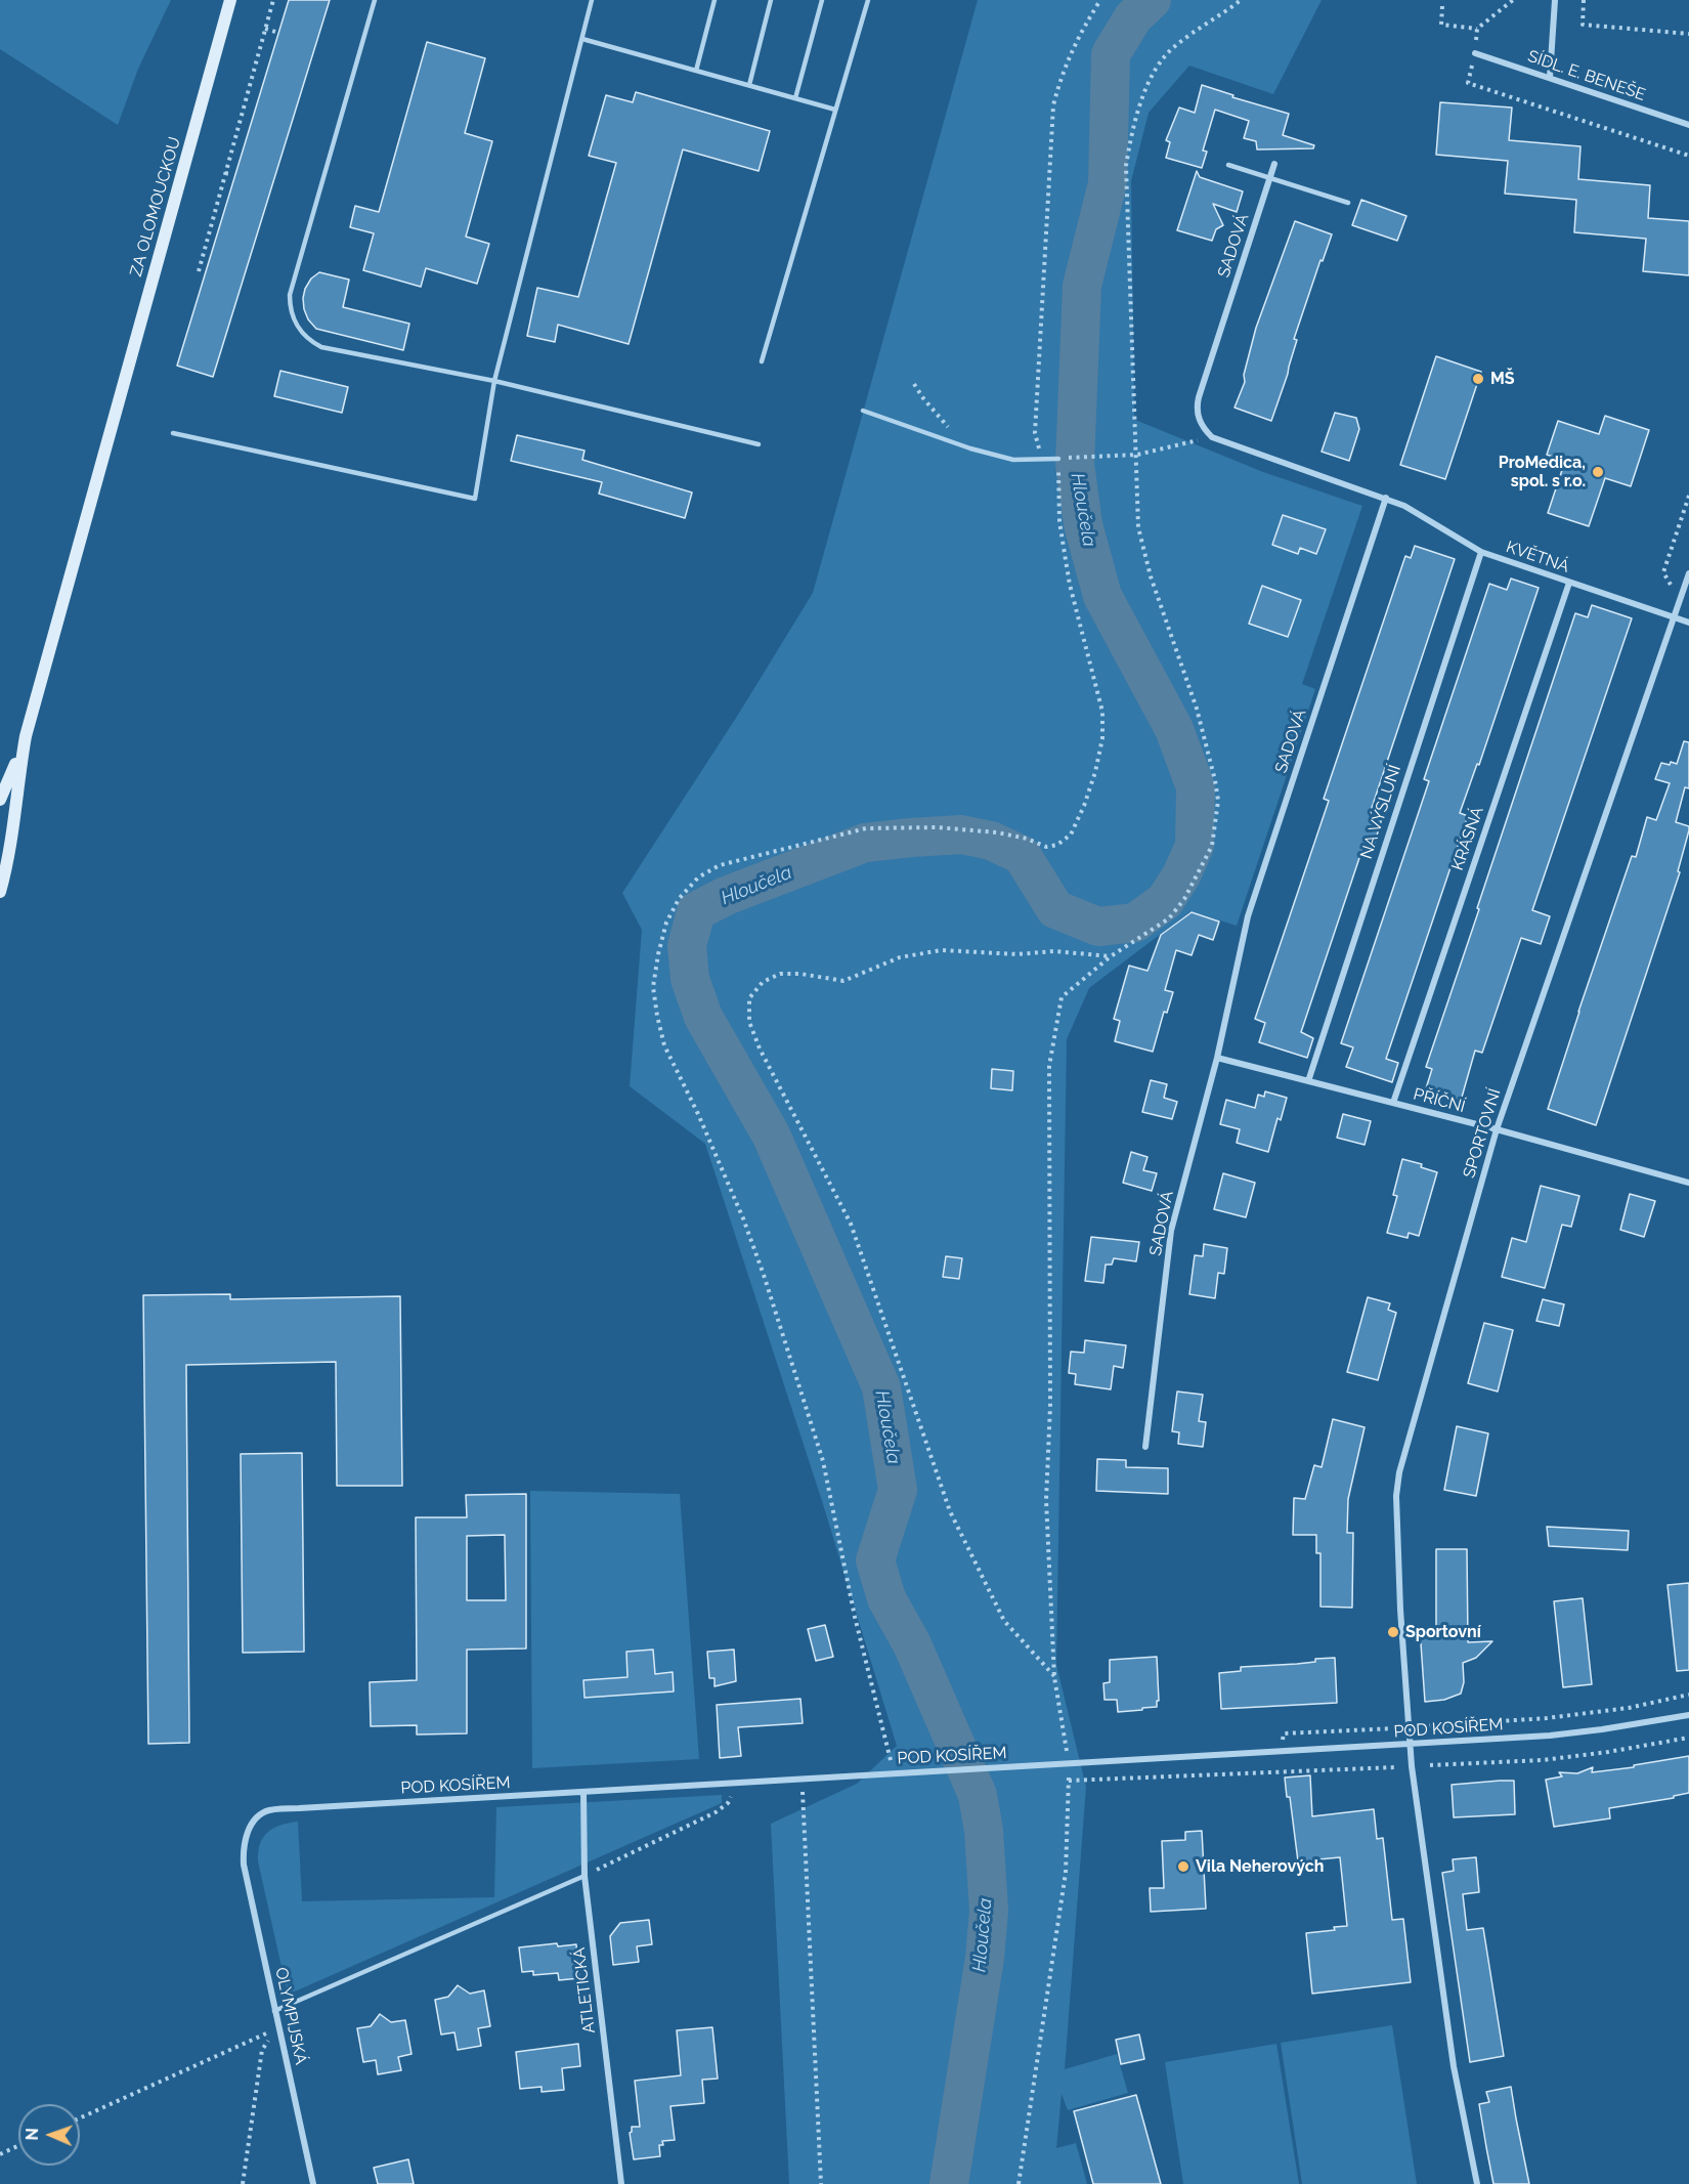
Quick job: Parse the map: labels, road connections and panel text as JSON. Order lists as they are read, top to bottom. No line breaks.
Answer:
{"streets":{"main road":["ZA OLOMOUCKOU"],"street":["SÍDL. E. BENEŠE","SADOVÁ","KVĚTNÁ","NA VÝSLUNÍ","KRÁSNÁ","PŘÍČNÍ","SPORTOVNÍ","POD KOSÍŘEM","ATLETICKÁ","OLYMPIJSKÁ"]},"crossings":[["SADOVÁ","KVĚTNÁ"],["SADOVÁ","PŘÍČNÍ"],["KVĚTNÁ","NA VÝSLUNÍ"],["KVĚTNÁ","KRÁSNÁ"],["KVĚTNÁ","SPORTOVNÍ"],["NA VÝSLUNÍ","PŘÍČNÍ"],["KRÁSNÁ","PŘÍČNÍ"],["PŘÍČNÍ","SPORTOVNÍ"],["SPORTOVNÍ","POD KOSÍŘEM"],["POD KOSÍŘEM","ATLETICKÁ"],["POD KOSÍŘEM","OLYMPIJSKÁ"]],"water":["Hloučela"],"places":["MŠ","ProMedica, spol. s r.o.","Sportovní","Vila Neherových"],"north":"left"}
